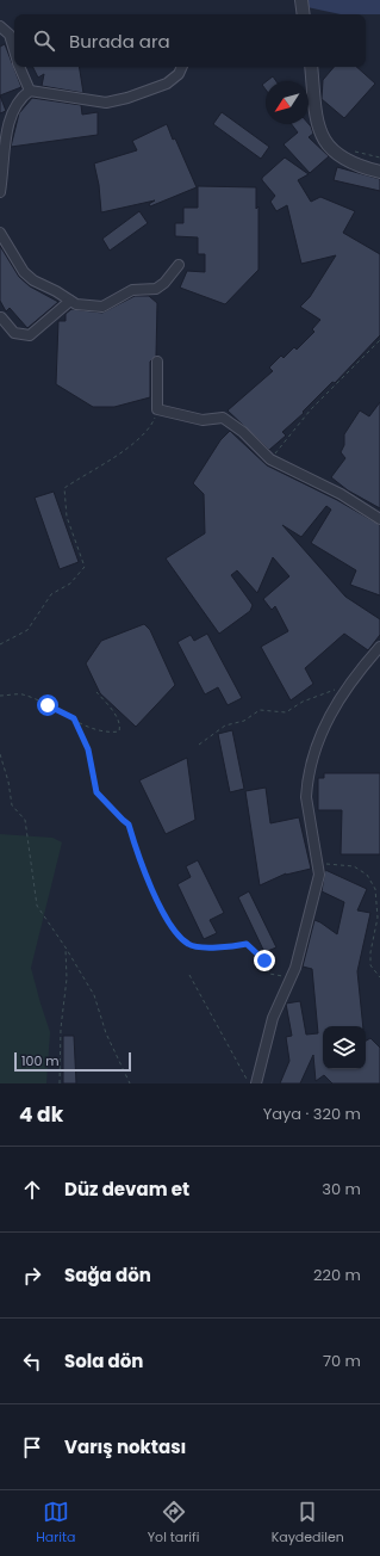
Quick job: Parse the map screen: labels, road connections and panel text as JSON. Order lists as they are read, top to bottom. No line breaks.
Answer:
{"scale_bar":"100 m","north":"bottom left","page":{"search":"Burada ara","scale":"100 m","heading":["4 dk","Yaya · 320 m"],"list":[["Düz devam et","30 m"],["Sağa dön","220 m"],["Sola dön","70 m"],"Varış noktası"],"nav":["Harita","Yol tarifi","Kaydedilen"]}}
